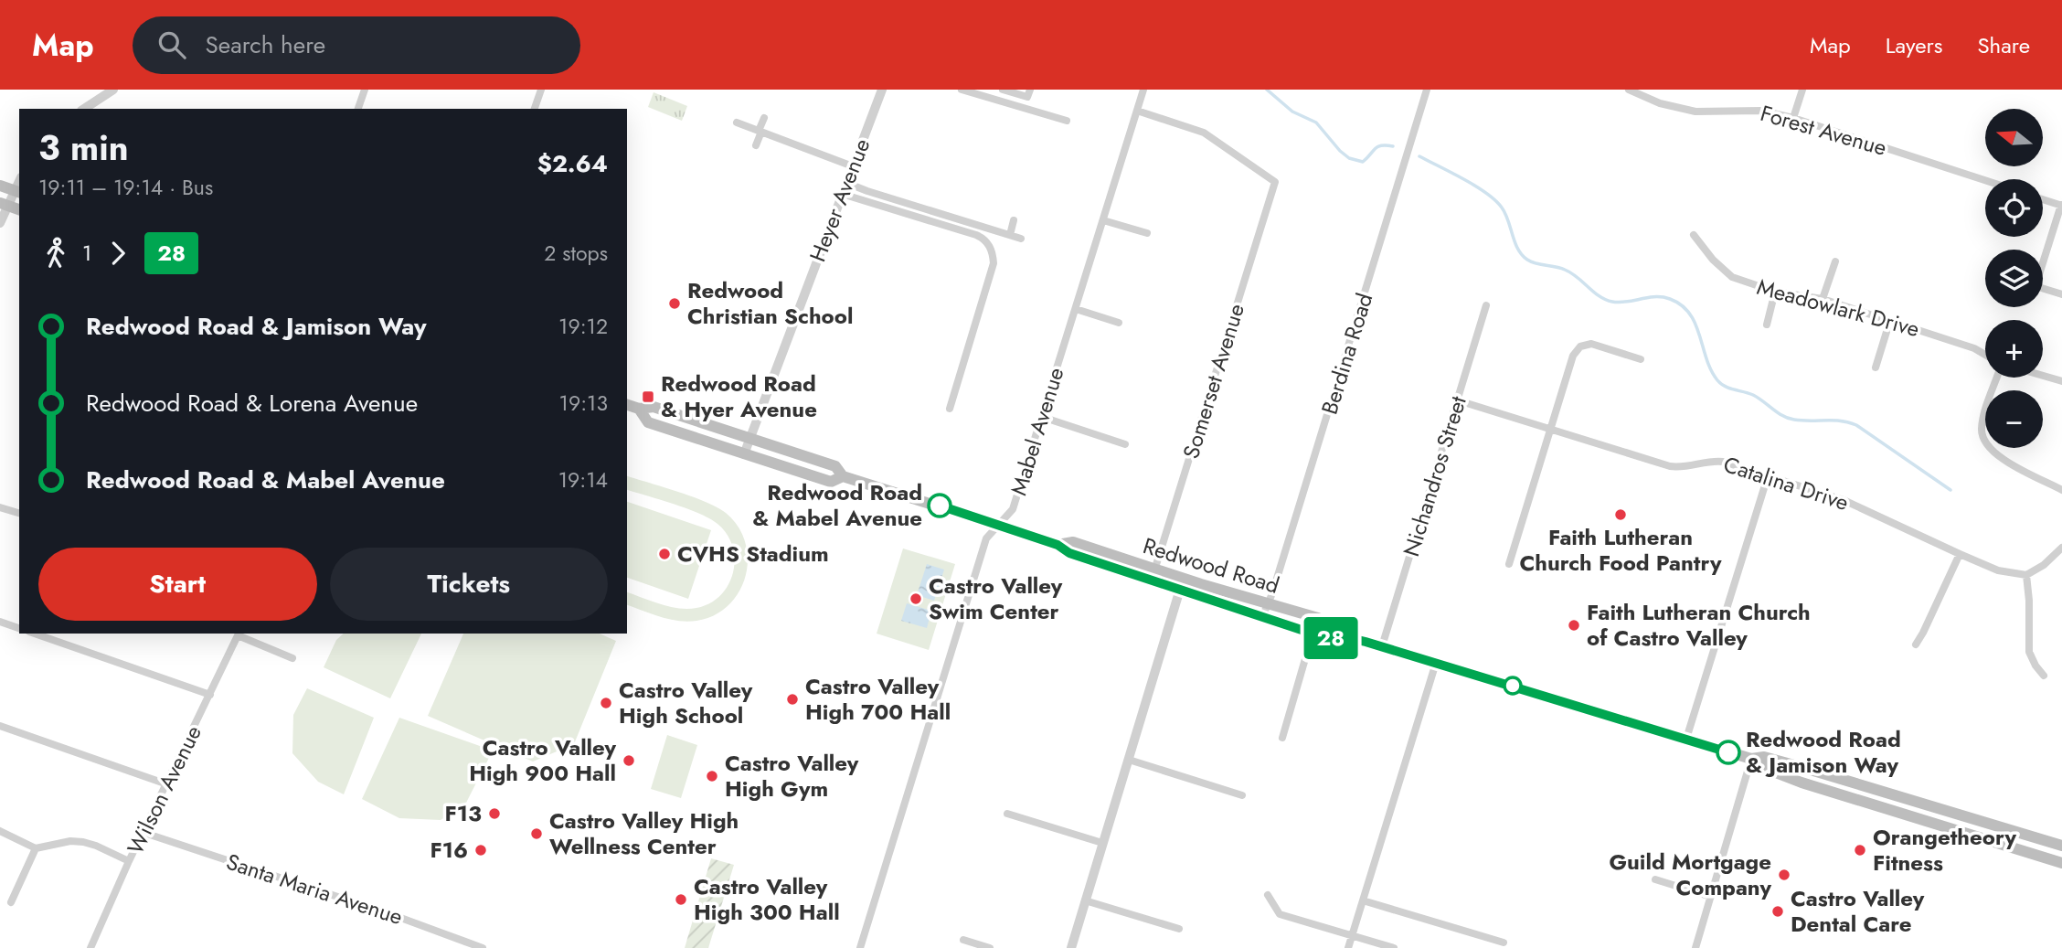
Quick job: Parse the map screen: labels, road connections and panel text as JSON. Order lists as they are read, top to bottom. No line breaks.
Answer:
{"streets":{"main road":["Redwood Road"],"street":["Forest Avenue","Heyer Avenue","Meadowlark Drive","Berdina Road","Somerset Avenue","Mabel Avenue","Nichandros Street","Catalina Drive","Wilson Avenue","Santa Maria Avenue"]},"crossings":[["Heyer Avenue","Redwood Road"],["Berdina Road","Redwood Road"],["Somerset Avenue","Mabel Avenue"],["Somerset Avenue","Redwood Road"],["Mabel Avenue","Redwood Road"],["Nichandros Street","Catalina Drive"],["Nichandros Street","Redwood Road"],["Wilson Avenue","Santa Maria Avenue"]],"places":{"other":["Redwood Christian School","Redwood Road & Mabel Avenue","Faith Lutheran Church Food Pantry","CVHS Stadium","Castro Valley Swim Center","Faith Lutheran Church of Castro Valley","Castro Valley High 700 Hall","Castro Valley High School","Redwood Road & Jamison Way","Castro Valley High 900 Hall","Castro Valley High Gym","F13","Castro Valley High Wellness Center","F16","Orangetheory Fitness","Guild Mortgage Company","Castro Valley High 300 Hall","Castro Valley Dental Care"],"transit":["Redwood Road & Hyer Avenue"]},"lines":["bus line 28"],"north":"left","page":{"header":"Map","search":"Search here","nav":["Map","Layers","Share"],"on_map":"28","map_buttons":["+","−"],"heading":["3 min","19:11 – 19:14 · Bus","$2.64"],"legs":["1","28","2 stops"],"list":[{"name":"Redwood Road & Jamison Way","value":"19:12"},{"name":"Redwood Road & Lorena Avenue","value":"19:13"},{"name":"Redwood Road & Mabel Avenue","value":"19:14"}],"buttons":["Start","Tickets"]}}
